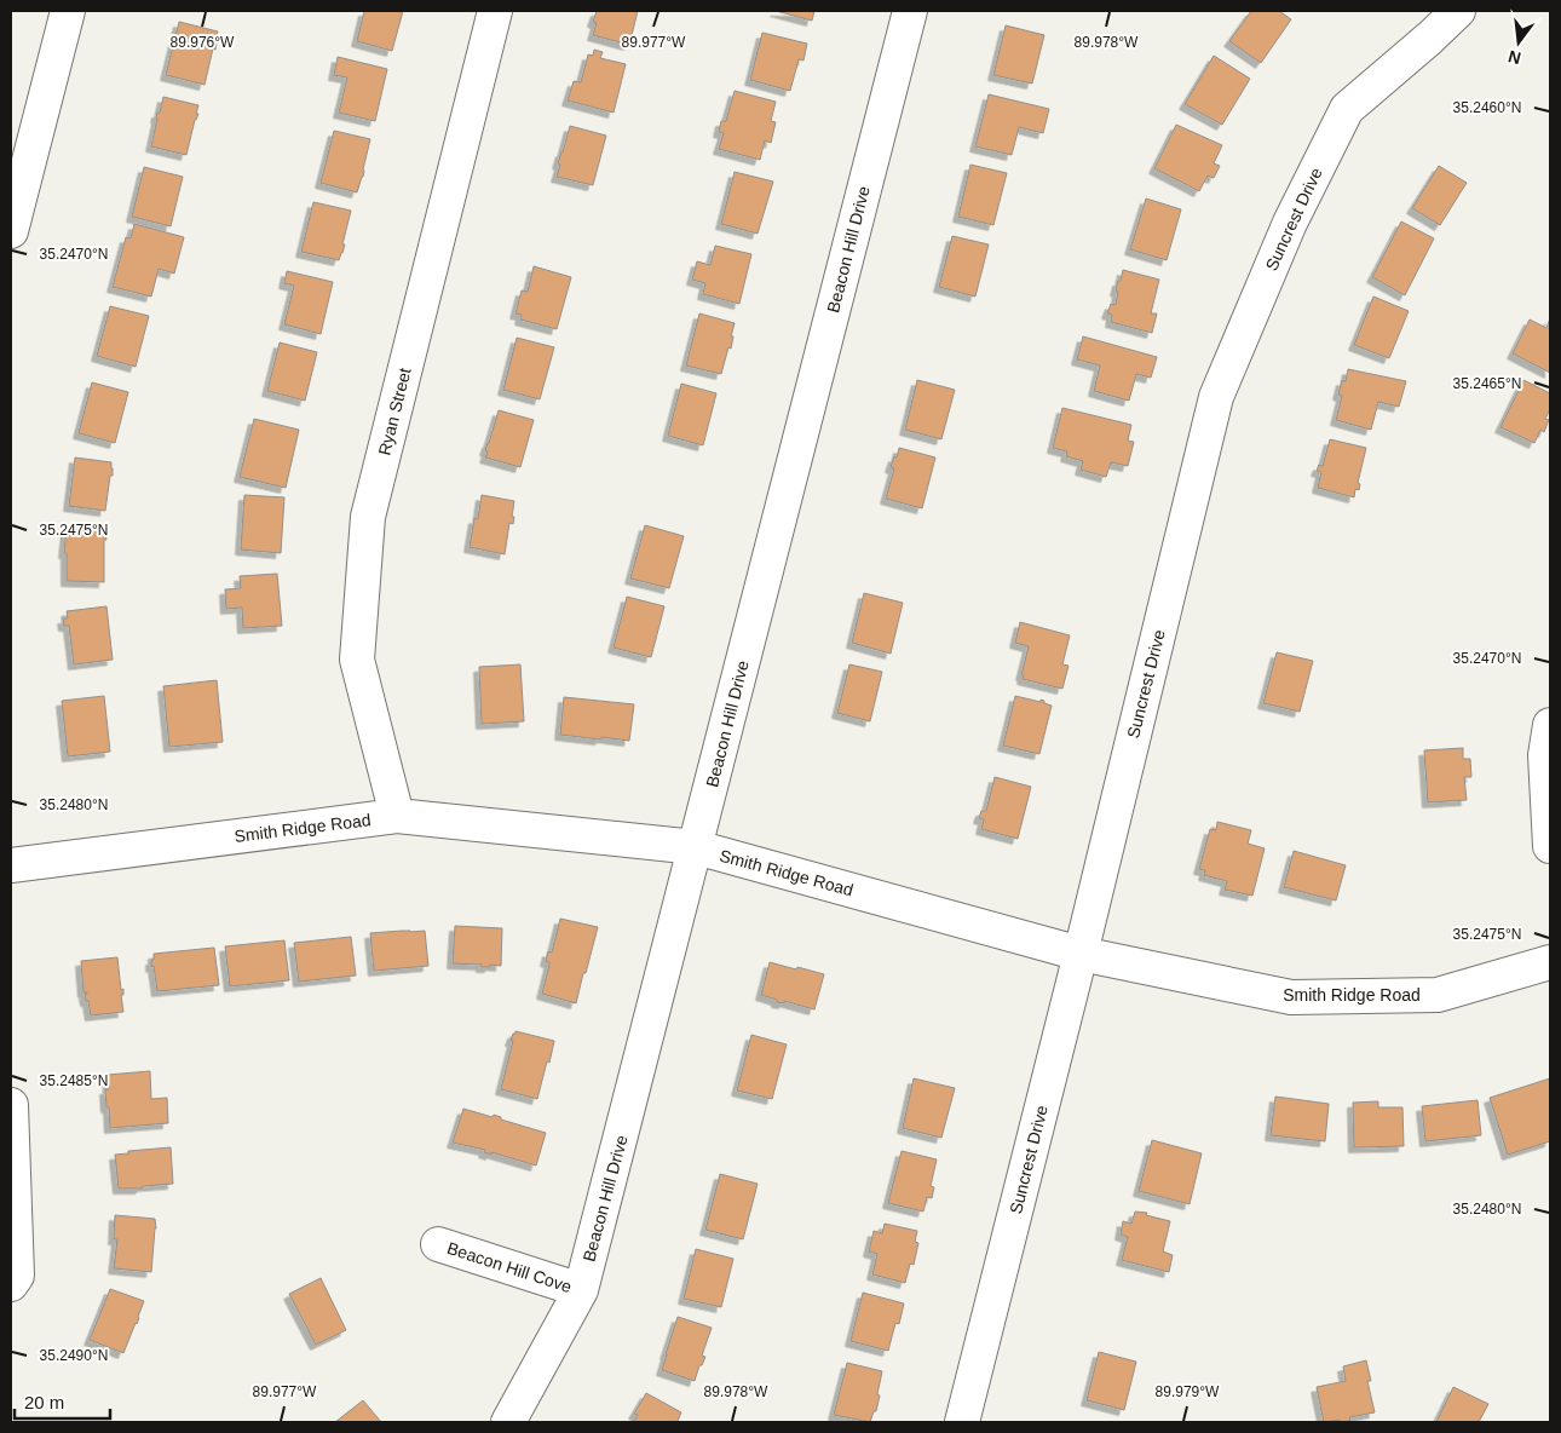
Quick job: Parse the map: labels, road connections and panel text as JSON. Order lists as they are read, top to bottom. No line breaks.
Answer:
{"streets":{"street":["Suncrest Drive","Beacon Hill Drive","Ryan Street","Smith Ridge Road","Beacon Hill Cove"]},"crossings":[["Suncrest Drive","Smith Ridge Road"],["Beacon Hill Drive","Smith Ridge Road"],["Beacon Hill Drive","Beacon Hill Cove"],["Ryan Street","Smith Ridge Road"]],"scale_bar":"20 m","north":"bottom","coordinates":["89.976°W","89.977°W","89.978°W","35.2460°N","35.2470°N","35.2465°N","35.2475°N","35.2480°N","35.2485°N","35.2490°N","89.979°W"]}
